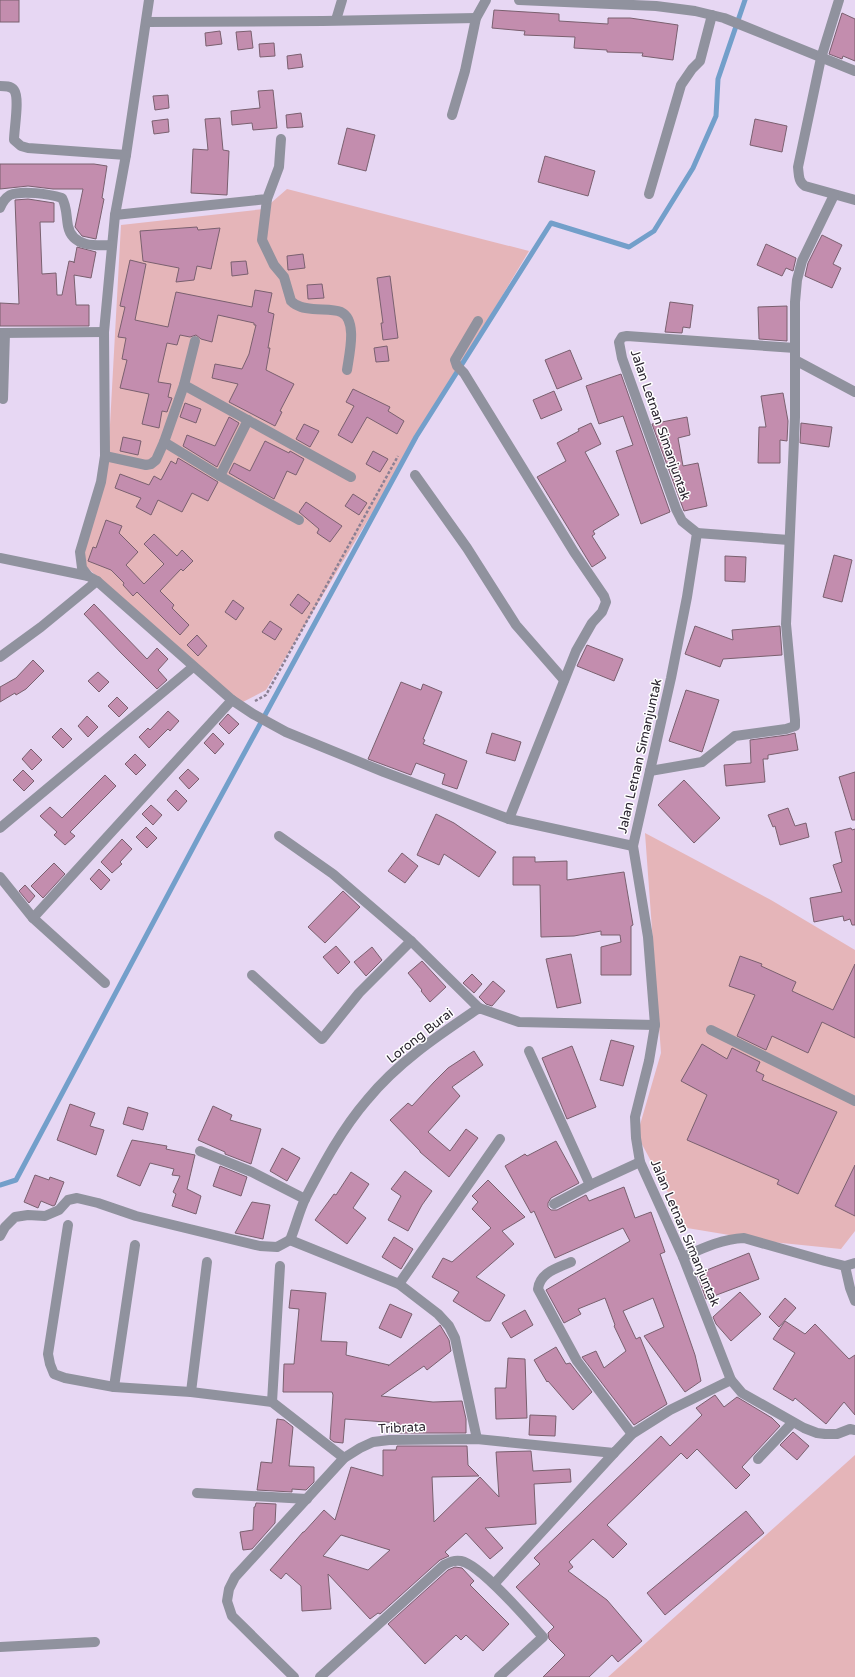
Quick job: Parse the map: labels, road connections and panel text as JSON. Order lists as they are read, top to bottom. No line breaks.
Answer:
{"streets":{"street":["Jalan Letnan Simanjuntak","Lorong Burai","Tribrata"]}}
